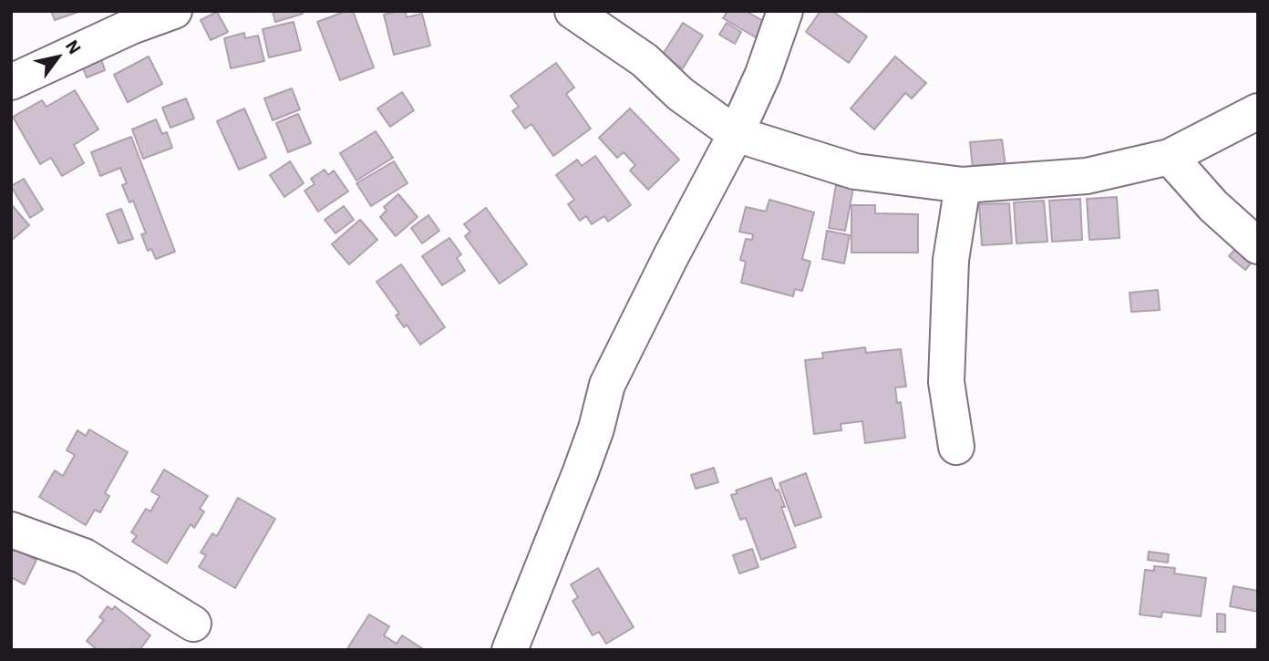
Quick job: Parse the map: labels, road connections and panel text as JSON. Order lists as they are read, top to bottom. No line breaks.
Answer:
{"north":"top right"}
